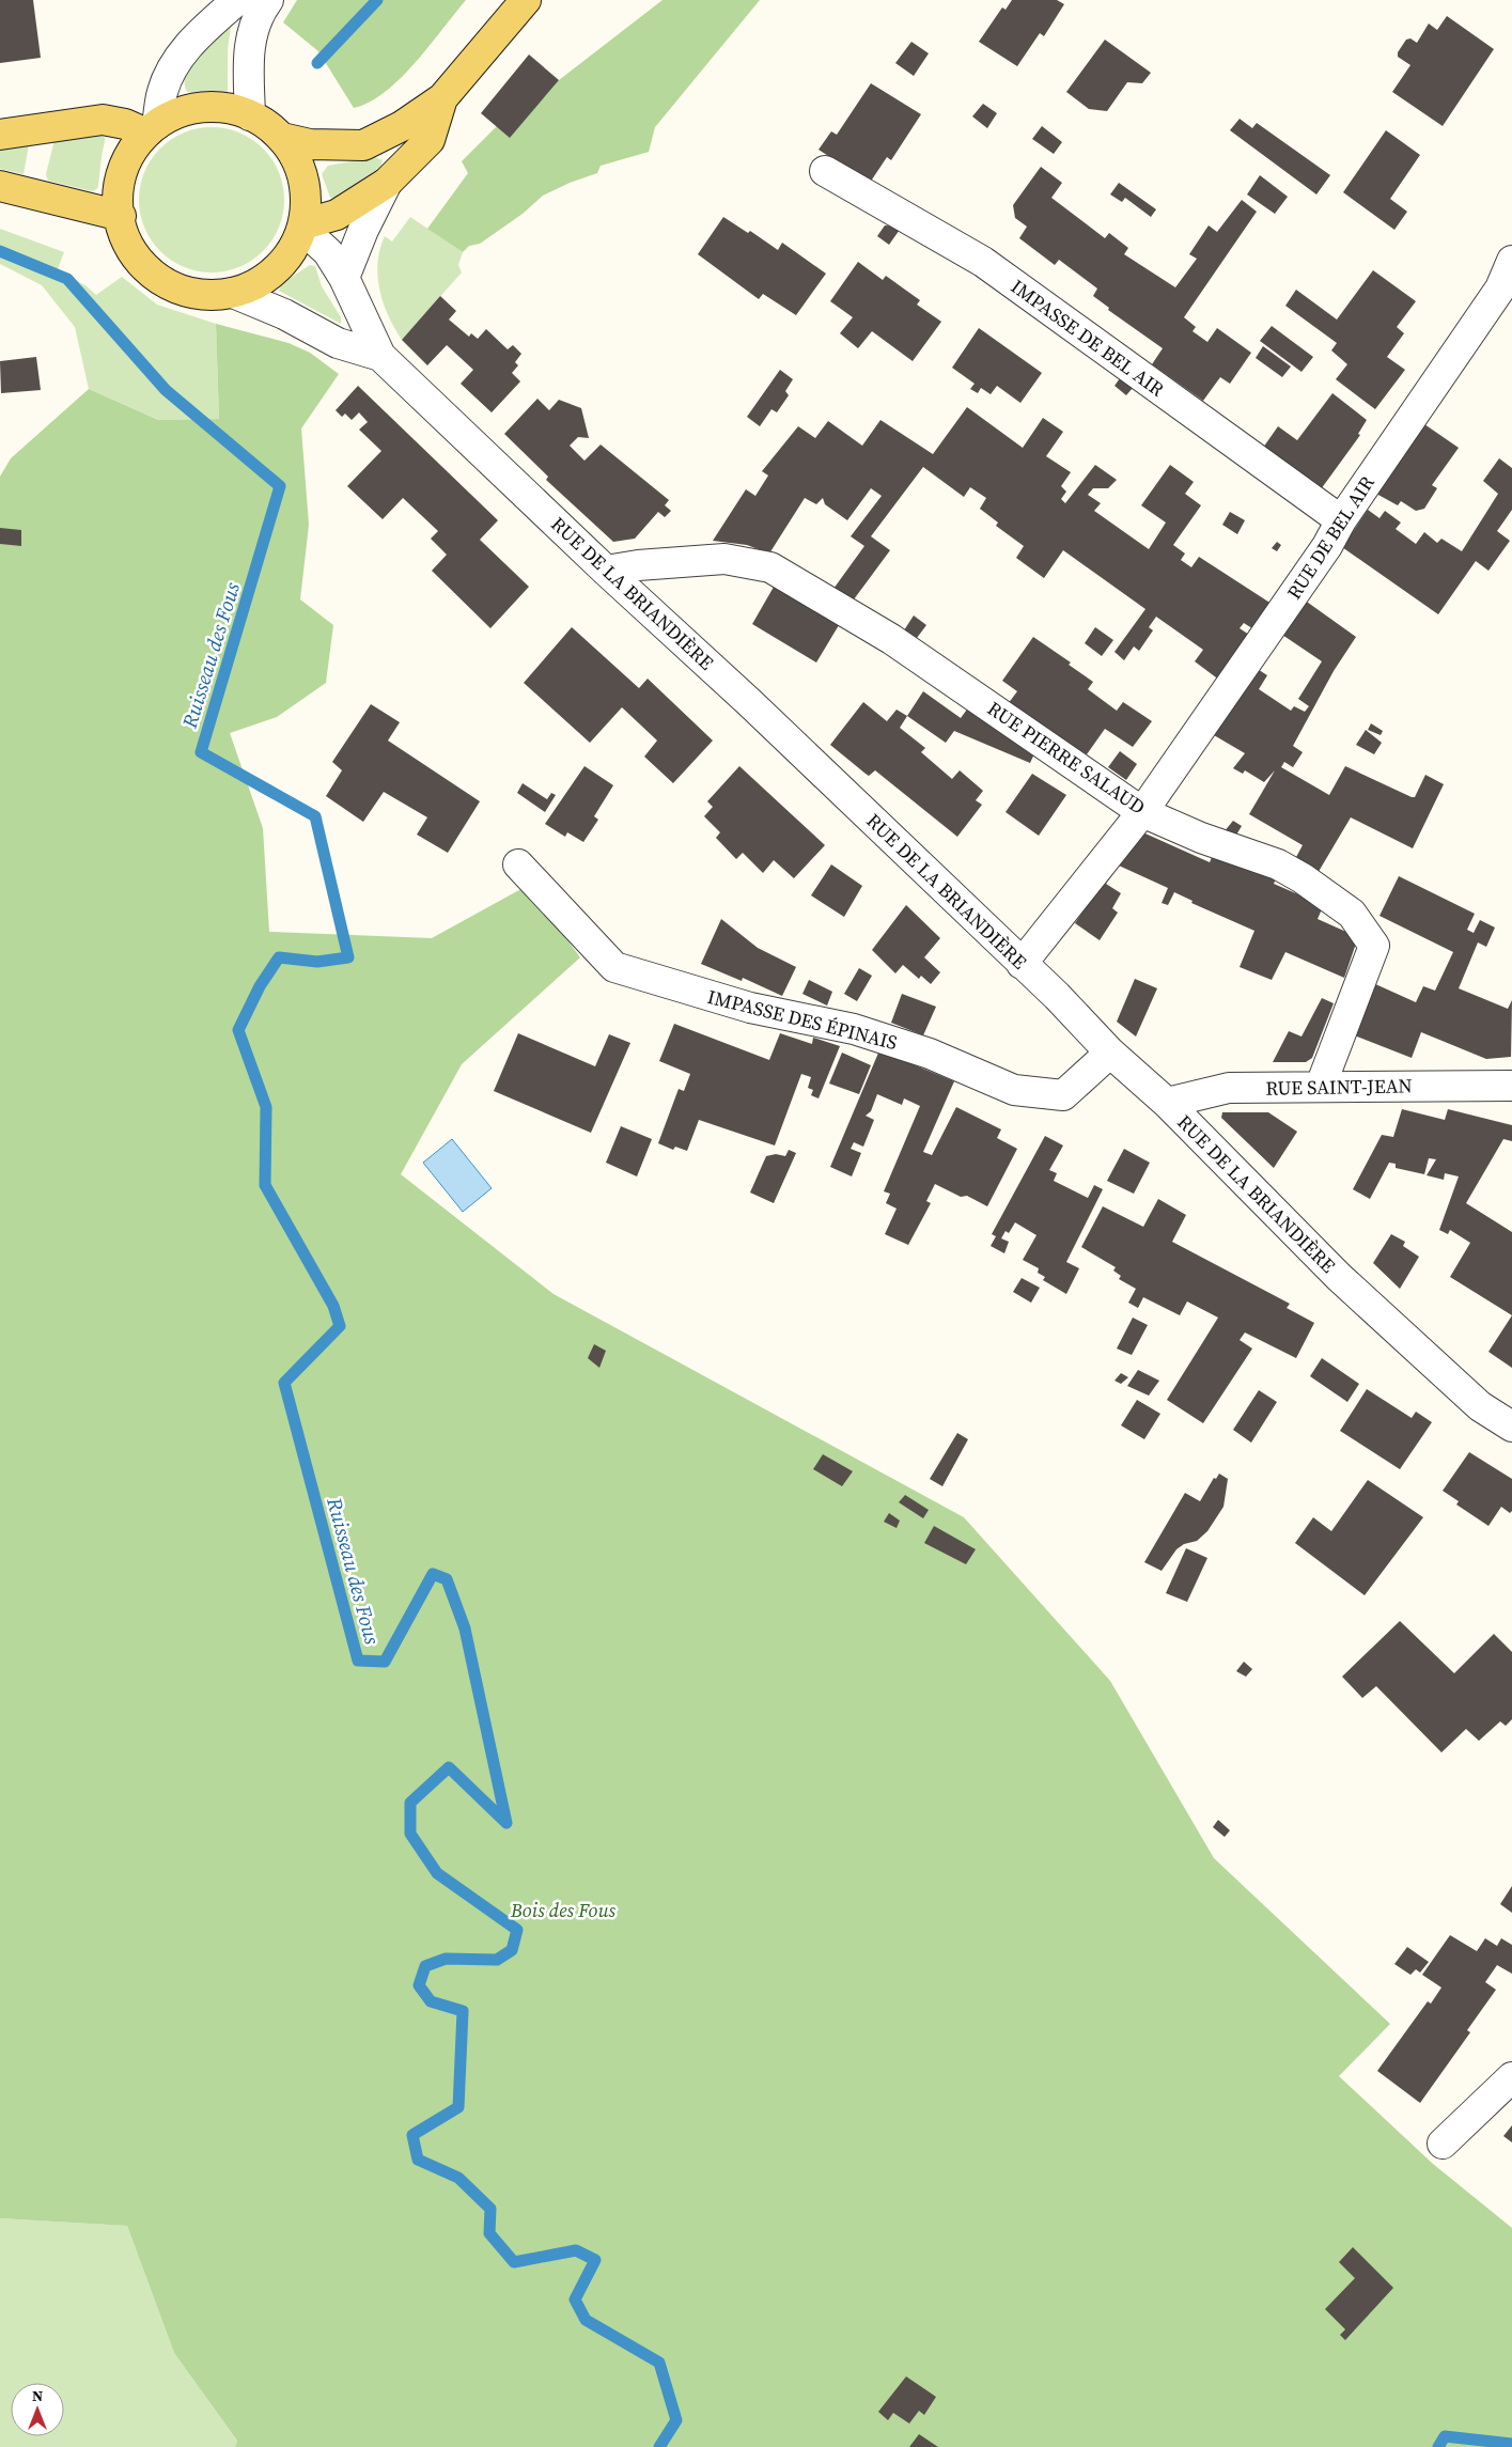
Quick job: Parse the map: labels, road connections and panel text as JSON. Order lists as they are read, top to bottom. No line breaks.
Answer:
{"streets":{"street":["IMPASSE DE BEL AIR","RUE DE BEL AIR","RUE DE LA BRIANDIÈRE","RUE PIERRE SALAUD","IMPASSE DES ÉPINAIS","RUE SAINT-JEAN"]},"crossings":[["IMPASSE DE BEL AIR","RUE DE BEL AIR"],["RUE DE BEL AIR","RUE DE LA BRIANDIÈRE"],["RUE DE BEL AIR","RUE PIERRE SALAUD"],["RUE DE LA BRIANDIÈRE","RUE PIERRE SALAUD"],["RUE DE LA BRIANDIÈRE","IMPASSE DES ÉPINAIS"],["RUE DE LA BRIANDIÈRE","RUE SAINT-JEAN"],["RUE PIERRE SALAUD","RUE SAINT-JEAN"]],"water":["Ruisseau des Fous"],"parks":["Bois des Fous"],"north":"top"}
